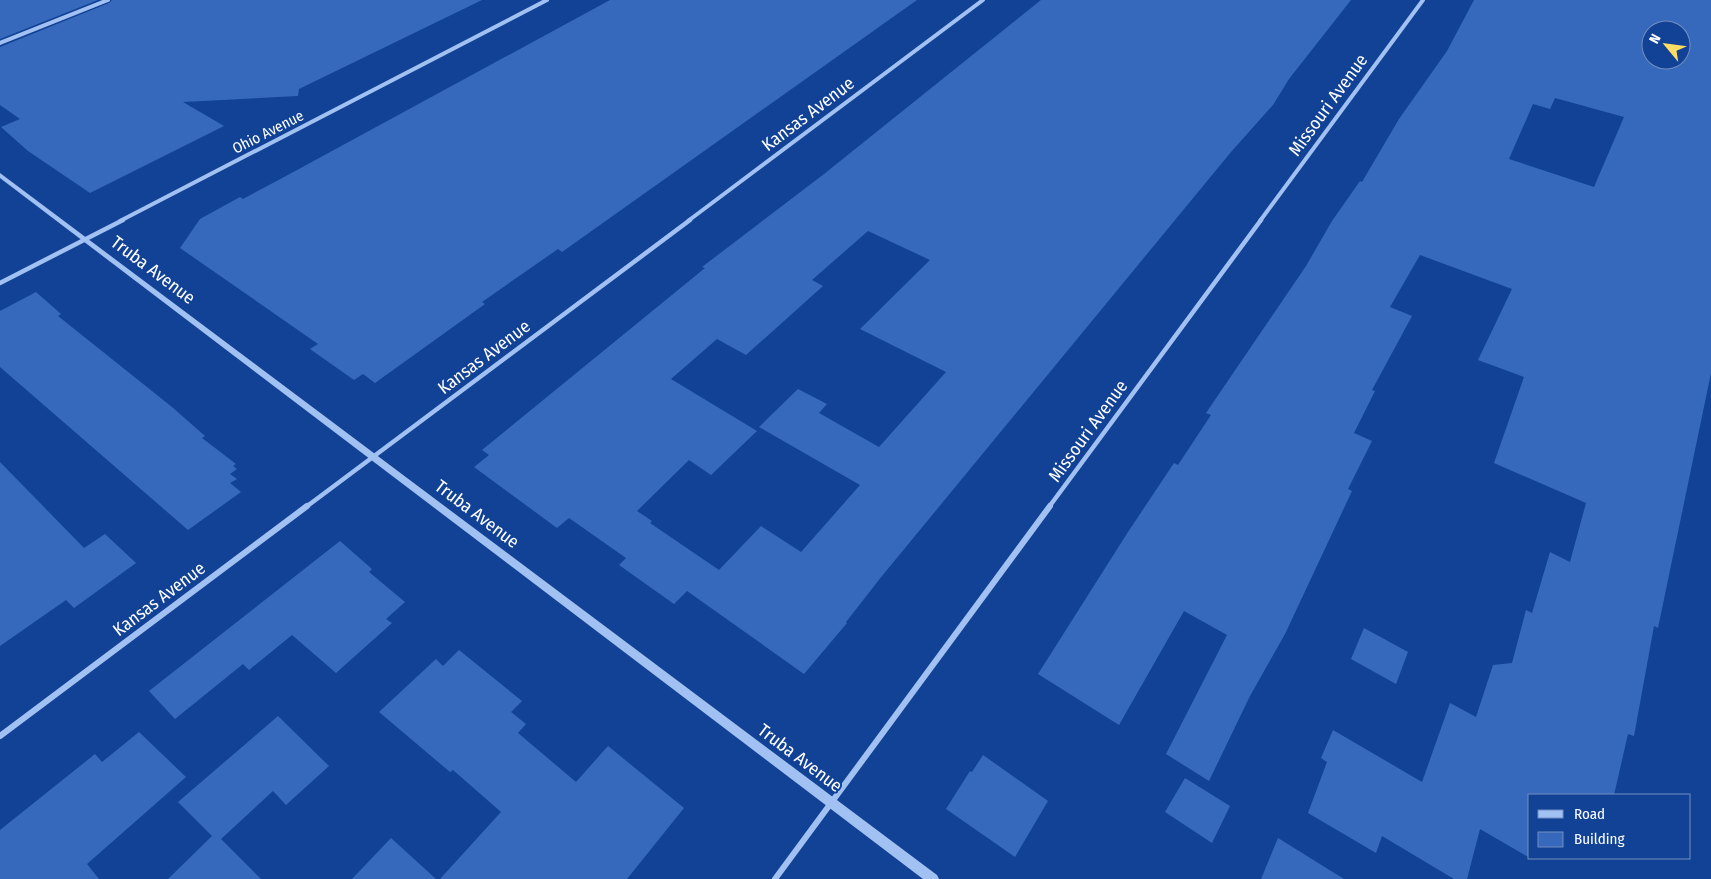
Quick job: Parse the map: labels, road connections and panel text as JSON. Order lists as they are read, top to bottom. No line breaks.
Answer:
{"streets":{"street":["Missouri Avenue","Kansas Avenue","Ohio Avenue","Truba Avenue"]},"crossings":[["Missouri Avenue","Truba Avenue"],["Kansas Avenue","Truba Avenue"],["Ohio Avenue","Truba Avenue"]],"legend":["Road","Building"],"north":"top left"}
